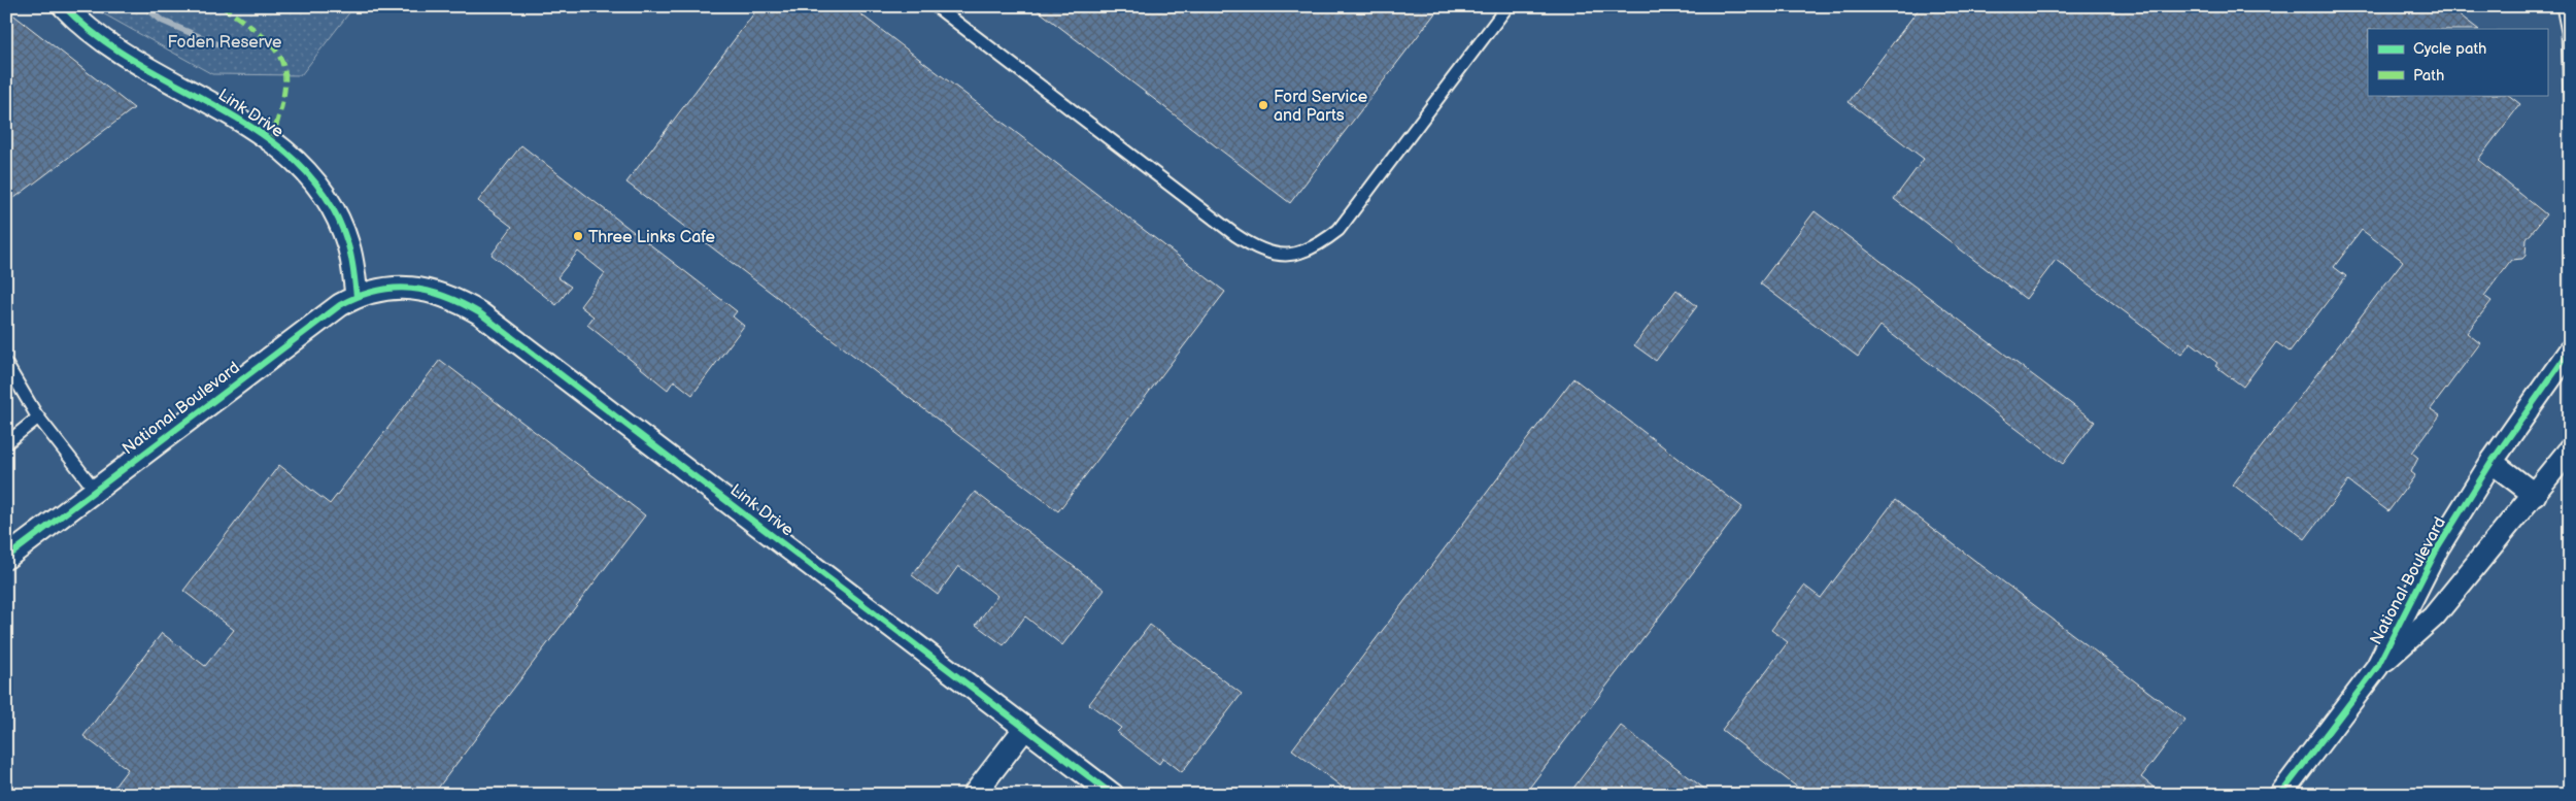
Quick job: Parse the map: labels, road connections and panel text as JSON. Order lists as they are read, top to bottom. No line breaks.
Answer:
{"streets":{"street":["Link Drive","National Boulevard"]},"crossings":[["Link Drive","National Boulevard"]],"parks":["Foden Reserve"],"places":["Ford Service and Parts","Three Links Cafe"],"legend":["Cycle path","Path"]}
